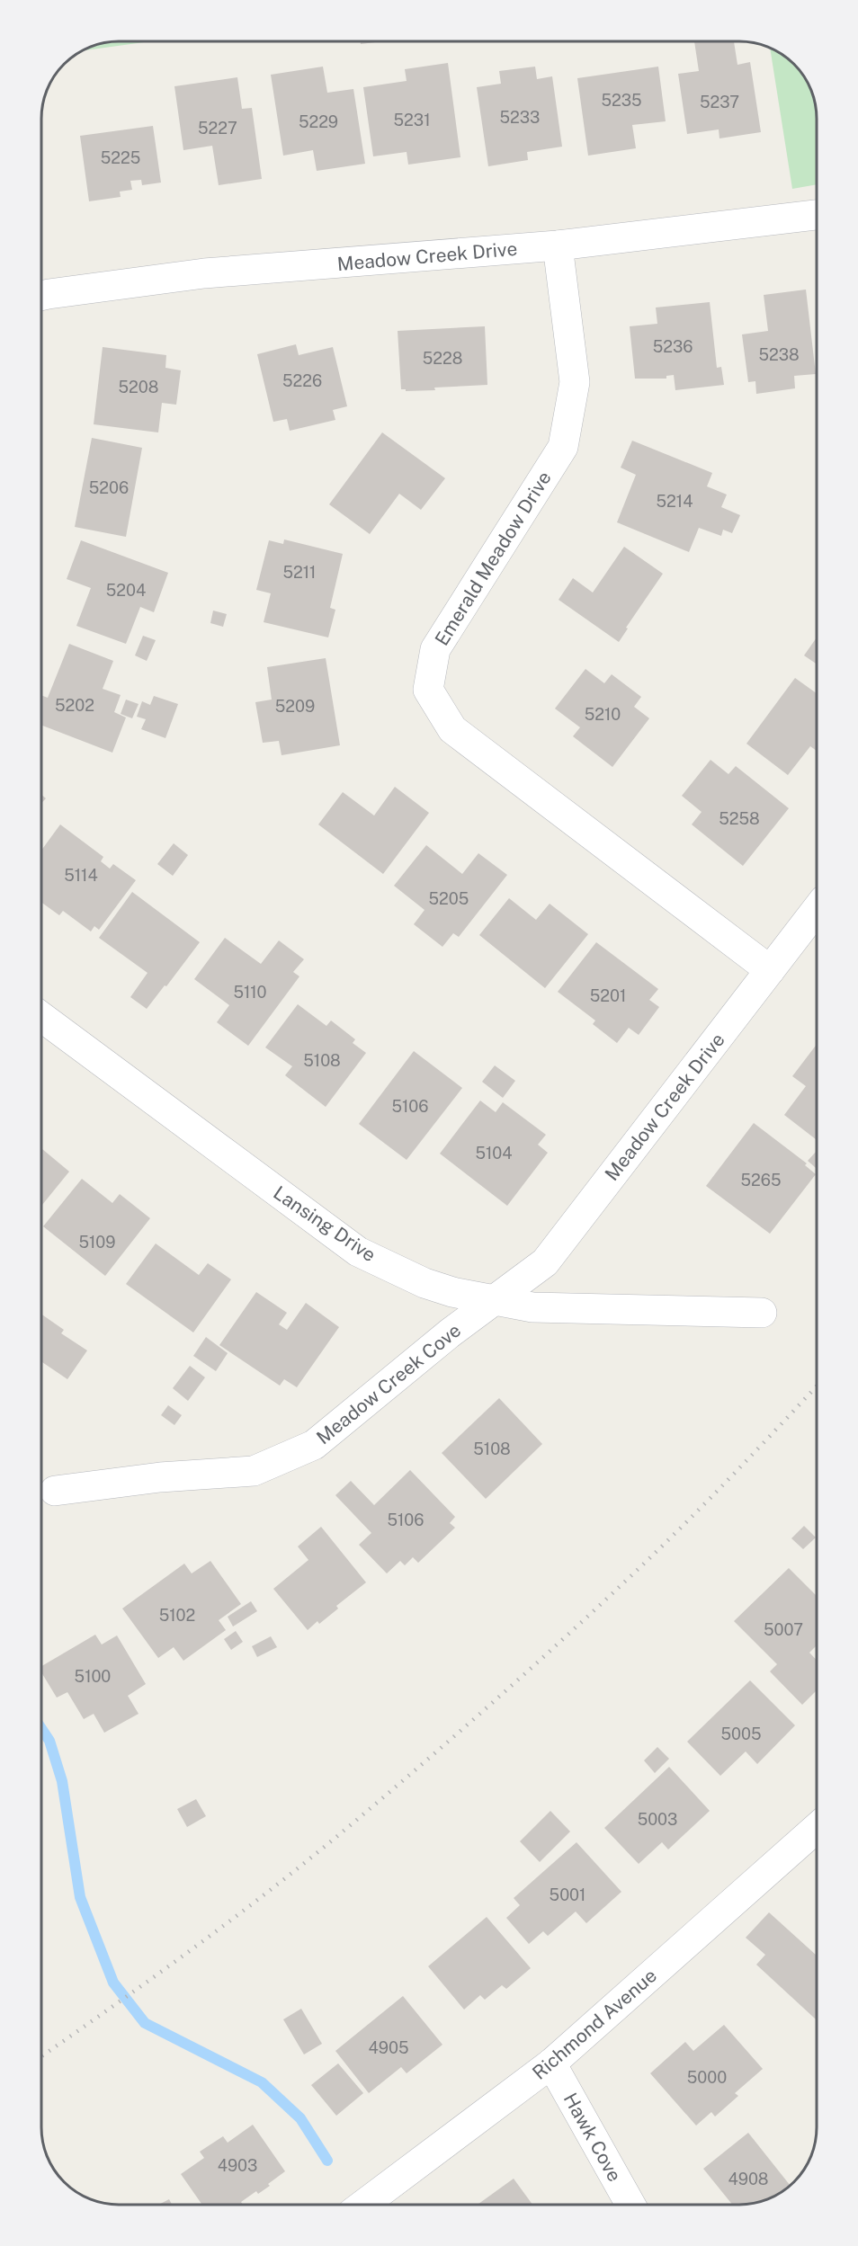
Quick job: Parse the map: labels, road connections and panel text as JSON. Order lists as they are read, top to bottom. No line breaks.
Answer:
{"streets":{"street":["Meadow Creek Drive","Emerald Meadow Drive","Lansing Drive","Meadow Creek Cove","Richmond Avenue","Hawk Cove"]},"crossings":[["Meadow Creek Drive","Emerald Meadow Drive"],["Meadow Creek Drive","Lansing Drive"],["Meadow Creek Drive","Meadow Creek Cove"],["Lansing Drive","Meadow Creek Cove"],["Richmond Avenue","Hawk Cove"]],"house_numbers":["5235","5237","5233","5231","5229","5227","5225","5236","5238","5228","5226","5208","5206","5214","5211","5204","5202","5209","5210","5258","5114","5205","5110","5201","5108","5106","5104","5265","5109","5108","5106","5102","5007","5100","5005","5003","5001","4905","5000","4903","4908"]}
